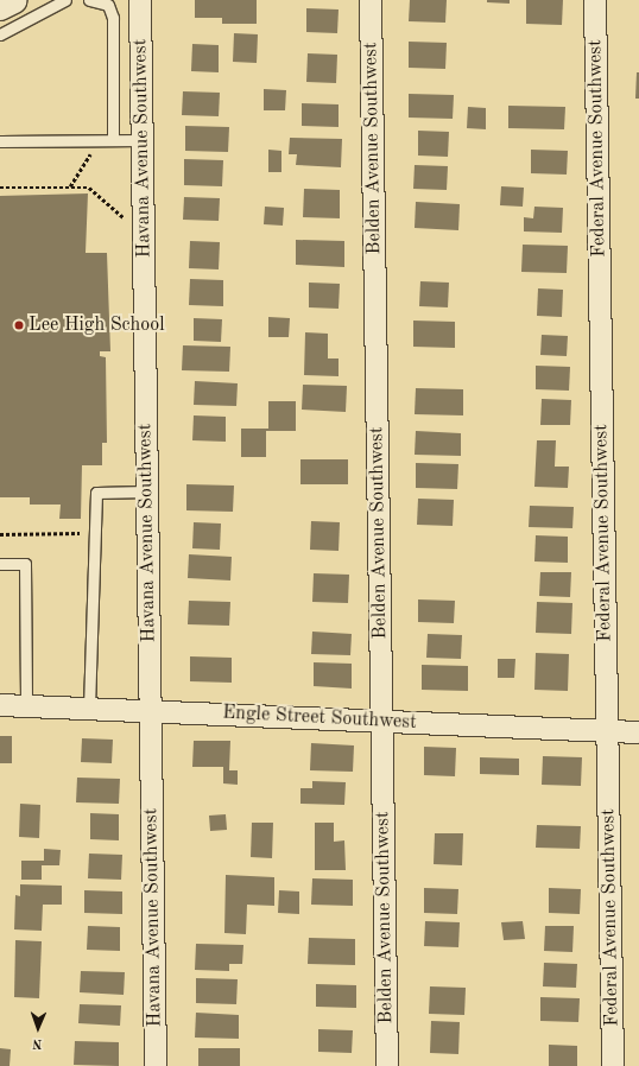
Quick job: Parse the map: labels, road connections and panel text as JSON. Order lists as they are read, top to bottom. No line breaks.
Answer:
{"streets":{"street":["Havana Avenue Southwest","Belden Avenue Southwest","Federal Avenue Southwest","Engle Street Southwest"]},"crossings":[["Havana Avenue Southwest","Engle Street Southwest"],["Belden Avenue Southwest","Engle Street Southwest"],["Federal Avenue Southwest","Engle Street Southwest"]],"places":["Lee High School"],"north":"bottom"}
